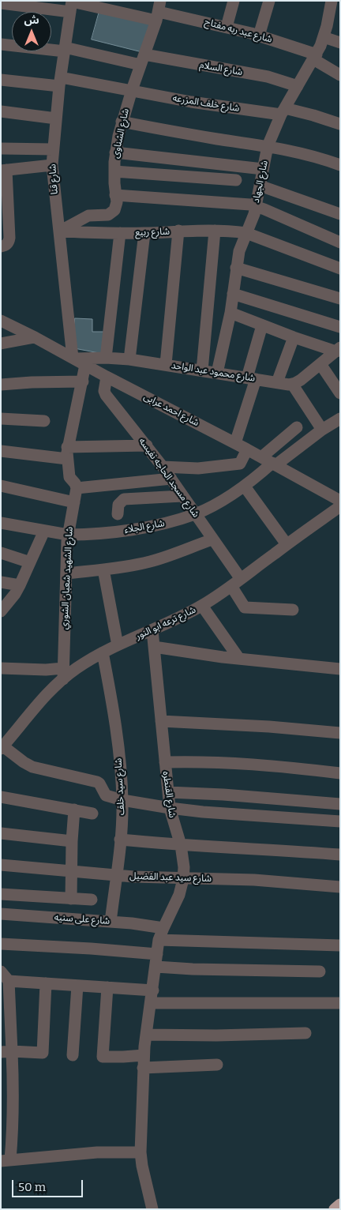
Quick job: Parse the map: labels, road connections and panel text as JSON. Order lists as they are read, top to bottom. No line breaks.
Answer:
{"streets":{"street":["شارع عبد ربه مفتاح","شارع السلام","شارع خلف المزرعه","شارع الشناوى","شارع قنا","شارع الجهاد","شارع ربيع","شارع محمود عبد الواحد","شارع احمد عرابى","شارع مسجد الحاجه نفيسه","شارع الجلاء","شارع الشهيد شعبان الشوري","شارع ترعه ابو النور","شارع سيد خلف","شارع القنطره","شارع سيد عبد الفضيل","شارع على سنيه"]},"crossings":[["شارع عبد ربه مفتاح","شارع الشناوى"],["شارع عبد ربه مفتاح","شارع قنا"],["شارع عبد ربه مفتاح","شارع الجهاد"],["شارع السلام","شارع الشناوى"],["شارع السلام","شارع قنا"],["شارع السلام","شارع الجهاد"],["شارع خلف المزرعه","شارع الشناوى"],["شارع خلف المزرعه","شارع قنا"],["شارع خلف المزرعه","شارع الجهاد"],["شارع الشناوى","شارع قنا"],["شارع الشناوى","شارع ربيع"],["شارع قنا","شارع ربيع"],["شارع قنا","شارع محمود عبد الواحد"],["شارع قنا","شارع احمد عرابى"],["شارع الجهاد","شارع ربيع"],["شارع الجهاد","شارع محمود عبد الواحد"],["شارع محمود عبد الواحد","شارع احمد عرابى"],["شارع احمد عرابى","شارع مسجد الحاجه نفيسه"],["شارع احمد عرابى","شارع الجلاء"],["شارع مسجد الحاجه نفيسه","شارع الجلاء"],["شارع مسجد الحاجه نفيسه","شارع ترعه ابو النور"],["شارع الجلاء","شارع الشهيد شعبان الشوري"],["شارع الشهيد شعبان الشوري","شارع ترعه ابو النور"],["شارع ترعه ابو النور","شارع سيد خلف"],["شارع ترعه ابو النور","شارع القنطره"],["شارع سيد خلف","شارع سيد عبد الفضيل"],["شارع سيد خلف","شارع على سنيه"],["شارع القنطره","شارع سيد عبد الفضيل"],["شارع القنطره","شارع على سنيه"]],"scale_bar":"50 m","north":"top"}
